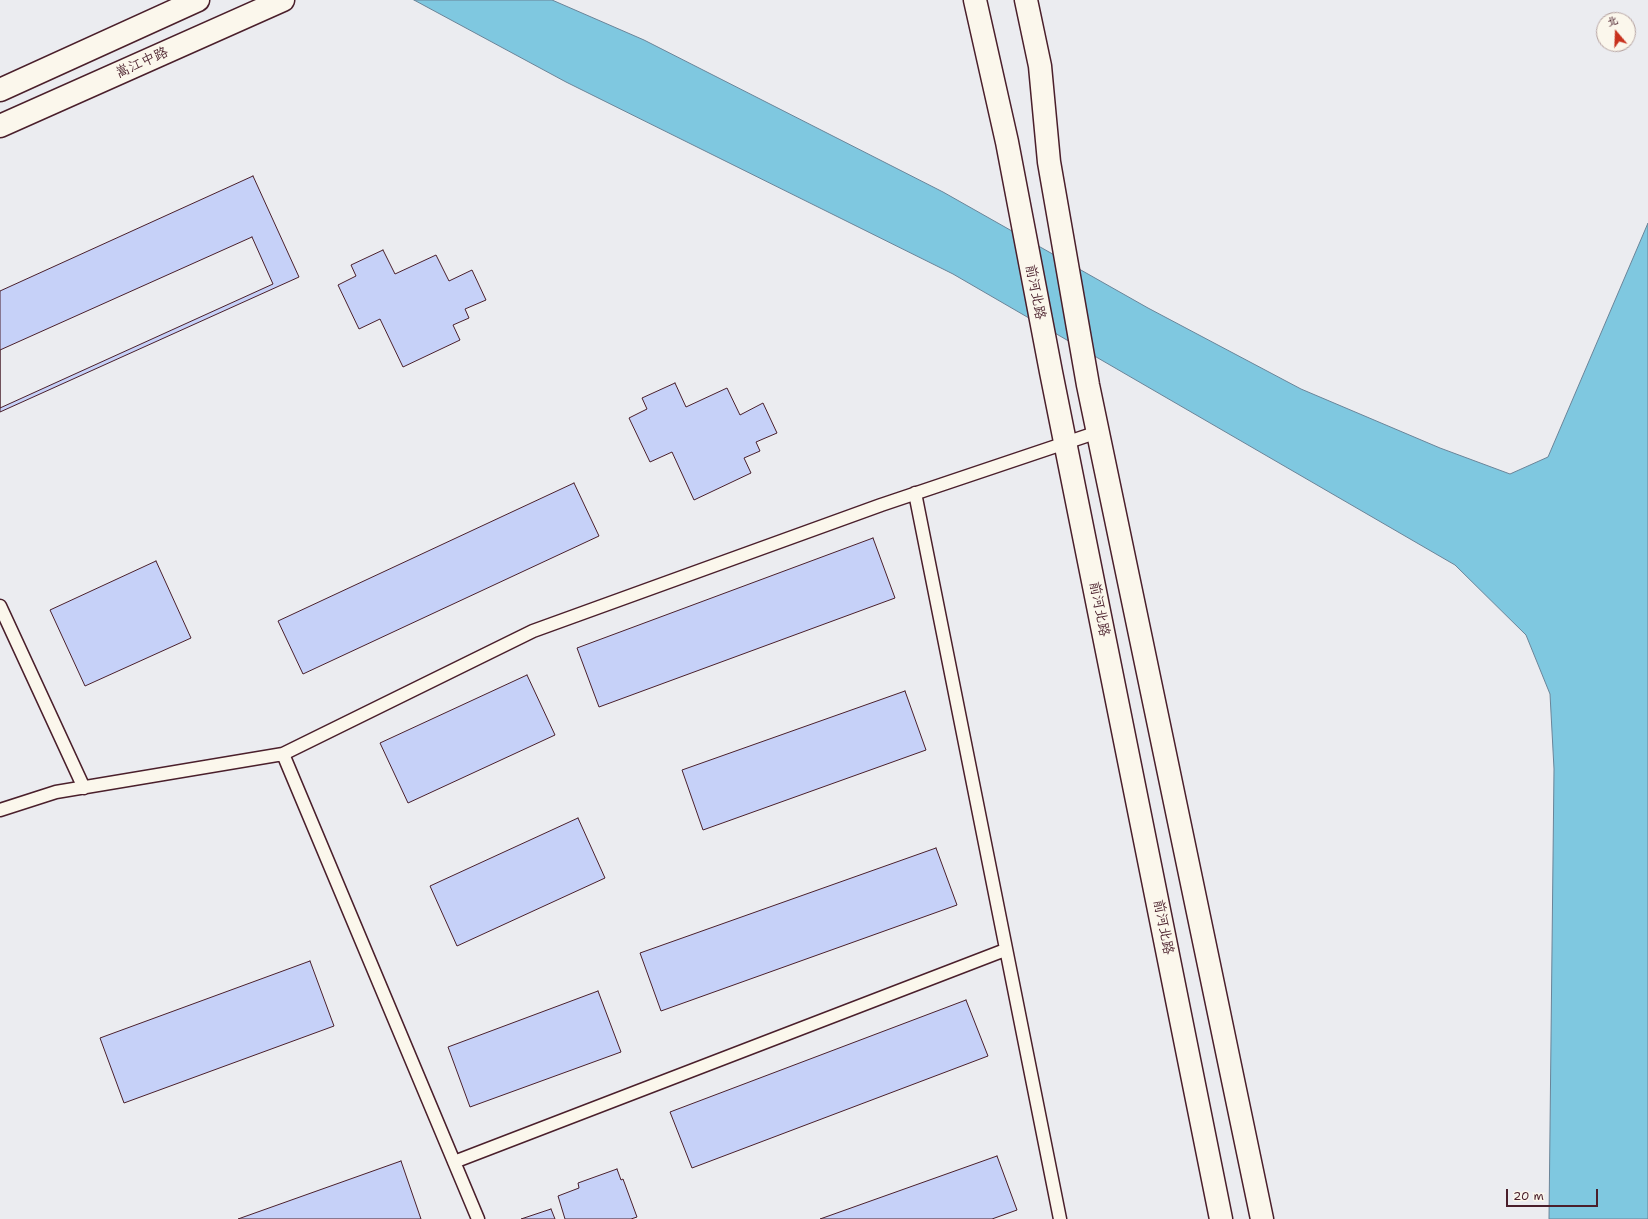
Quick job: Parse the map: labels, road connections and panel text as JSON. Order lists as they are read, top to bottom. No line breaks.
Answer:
{"streets":{"main road":["嵩江中路","前河北路"]},"scale_bar":"20 m","north":"top"}
